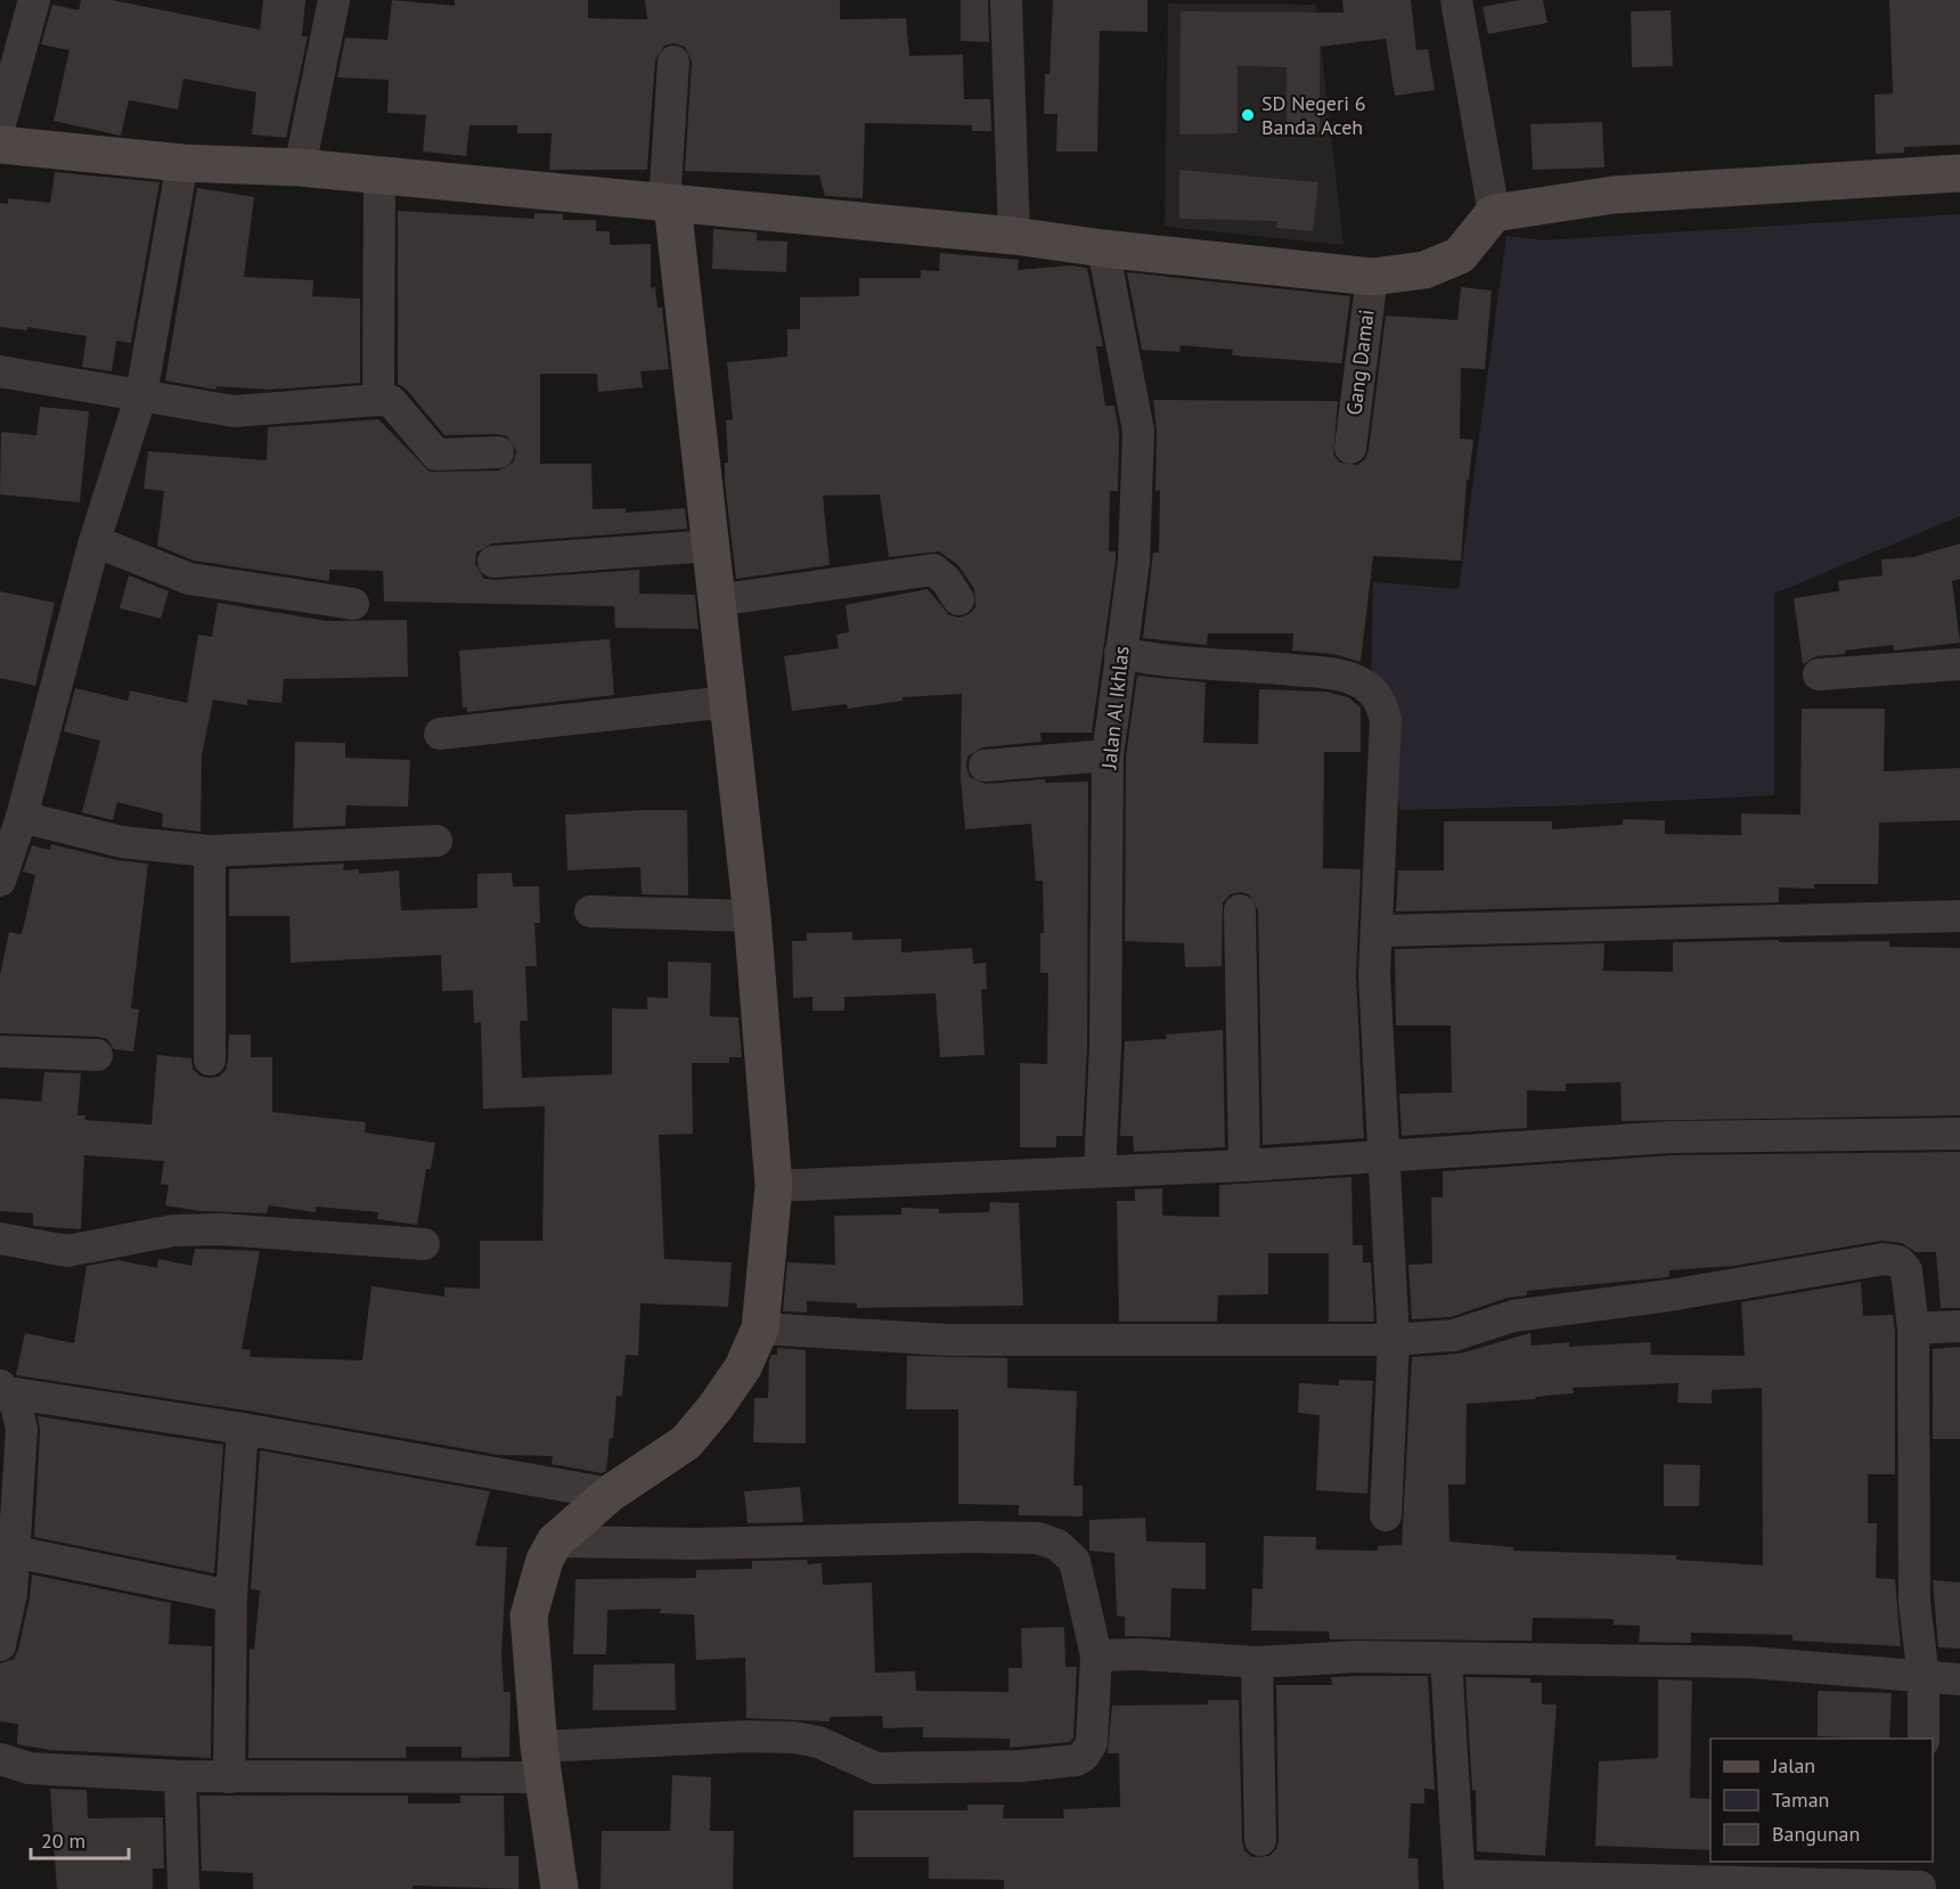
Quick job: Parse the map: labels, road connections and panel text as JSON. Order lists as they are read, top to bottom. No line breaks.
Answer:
{"streets":{"street":["Gang Damai","Jalan Al Ikhlas"]},"places":["SD Negeri 6 Banda Aceh"],"legend":["Jalan","Taman","Bangunan"],"scale_bar":"20 m"}
